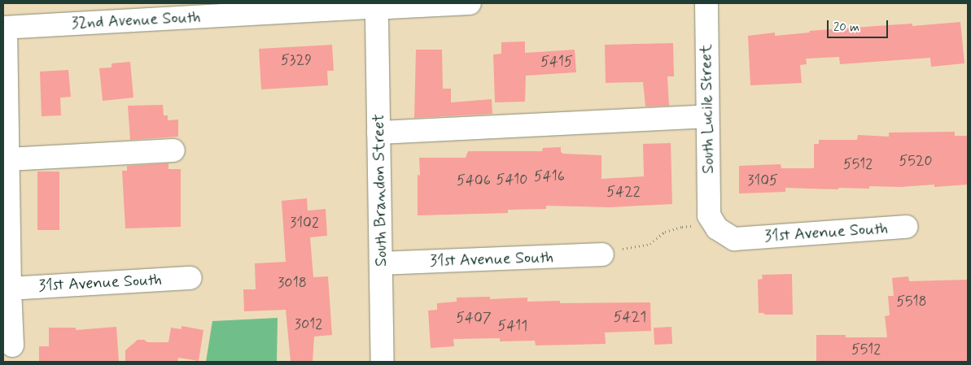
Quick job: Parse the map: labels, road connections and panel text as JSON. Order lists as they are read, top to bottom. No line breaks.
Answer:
{"streets":{"street":["32nd Avenue South","South Lucile Street","South Brandon Street","31st Avenue South"]},"crossings":[["32nd Avenue South","South Brandon Street"],["South Lucile Street","31st Avenue South"],["South Brandon Street","31st Avenue South"]],"house_numbers":["5329","5415","5520","5512","5416","5410","5406","3105","5422","3102","3018","5518","5421","5407","3012","5411","5512"],"scale_bar":"20 m"}
